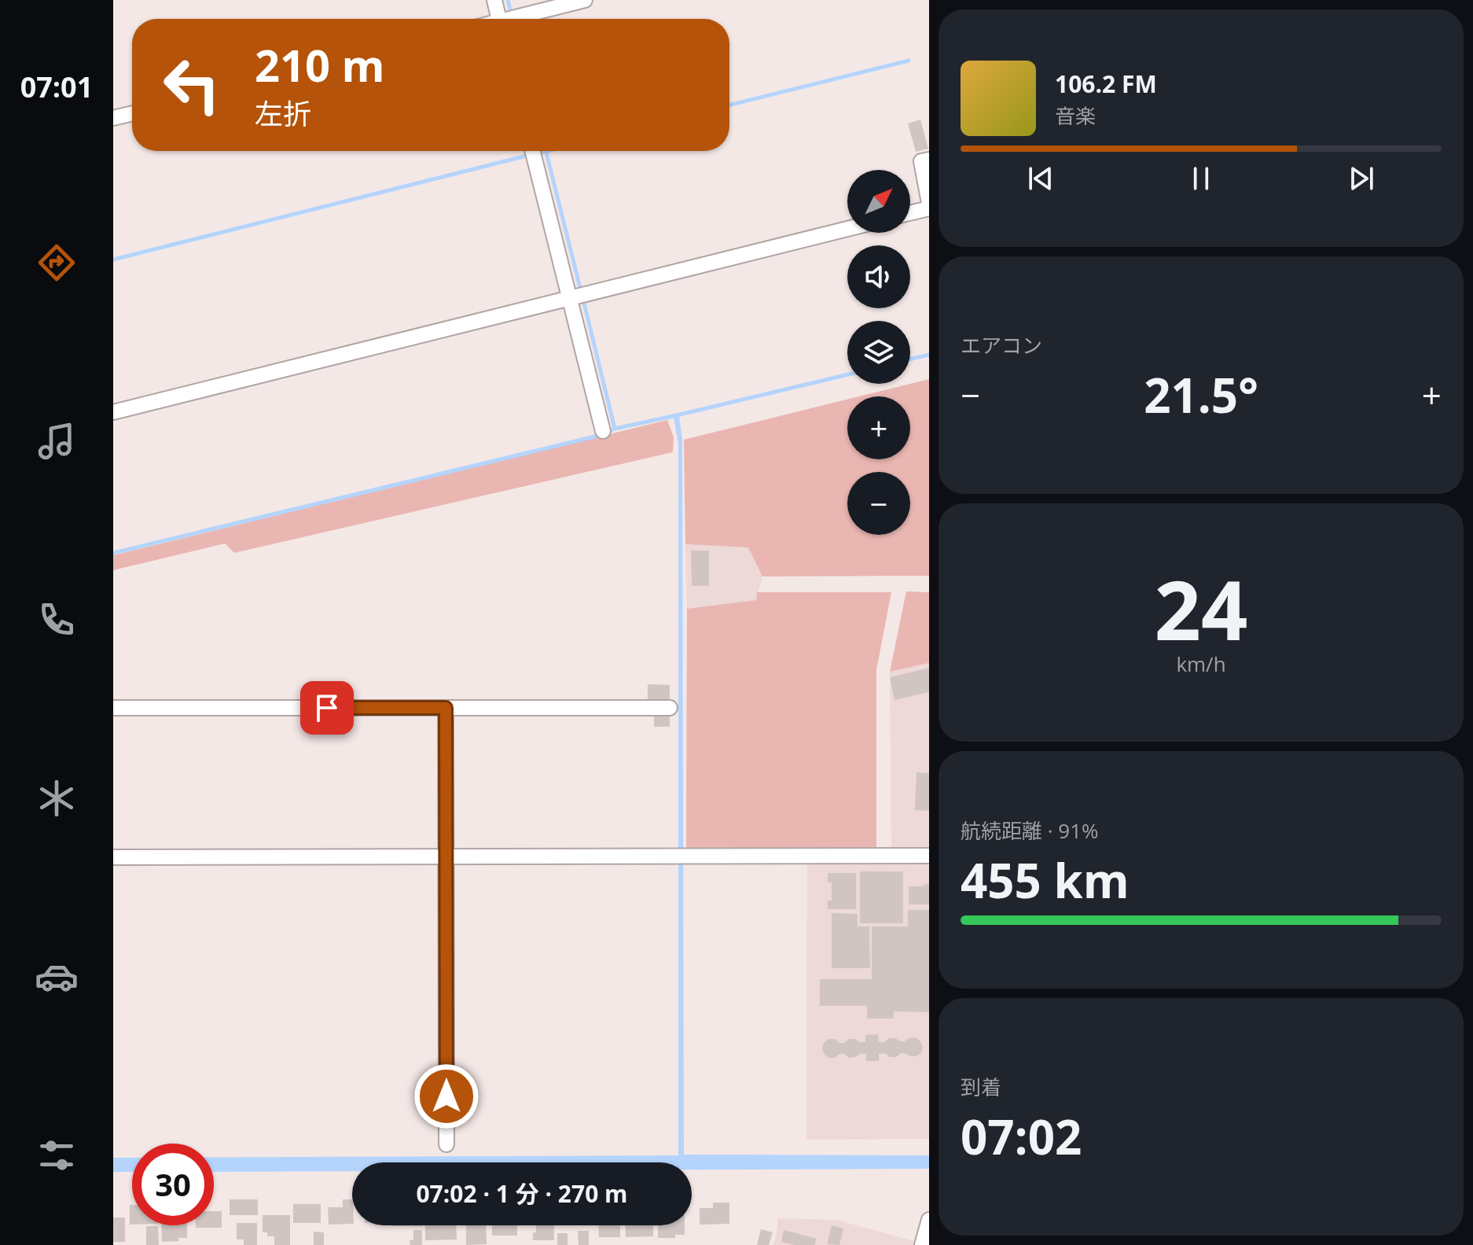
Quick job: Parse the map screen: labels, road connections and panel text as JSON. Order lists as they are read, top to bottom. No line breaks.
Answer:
{"north":"top right","page":{"tabs":"07:01","turn":["210 m","左折"],"song":["106.2 FM","音楽"],"map_buttons":["+","−"],"tile":["エアコン",["24","km/h"],["航続距離 · 91%","455 km"],["到着","07:02"]],"heat":["−","21.5°","+"],"limit":"30","trip":"07:02 · 1 分 · 270 m"}}
